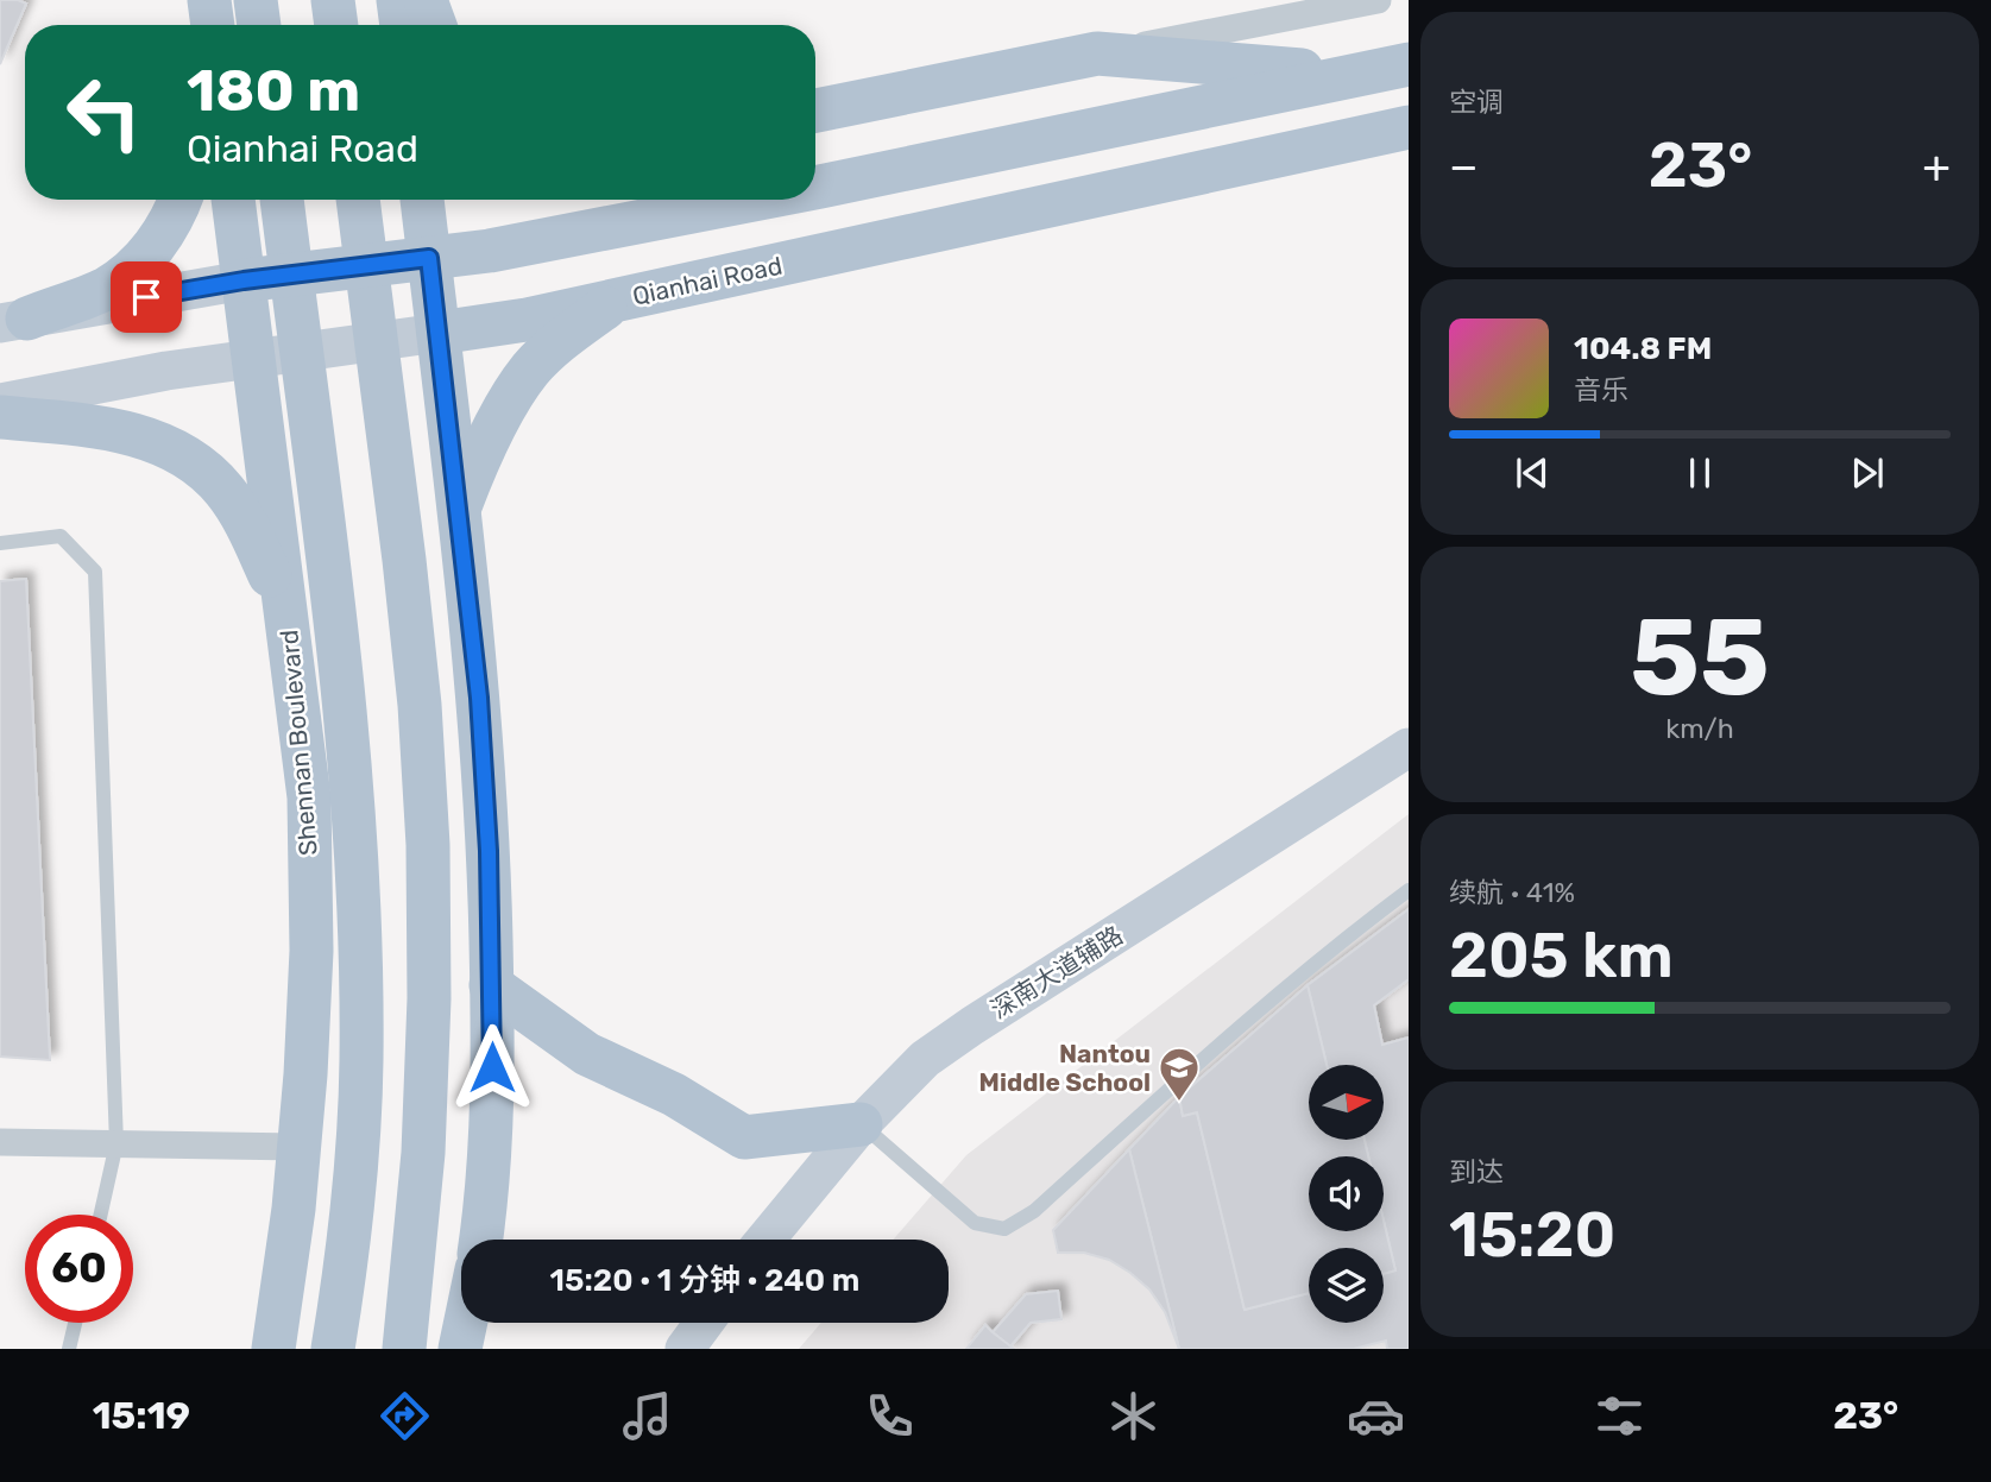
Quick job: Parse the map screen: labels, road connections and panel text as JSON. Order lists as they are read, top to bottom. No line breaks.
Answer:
{"streets":{"main road":["Qianhai Road","Shennan Boulevard"],"street":["深南大道辅路"]},"crossings":[["Qianhai Road","Shennan Boulevard"]],"places":{"school or university":["Nantou Middle School"]},"north":"right","page":{"tile":["空调",["55","km/h"],["续航 · 41%","205 km"],["到达","15:20"]],"turn":["180 m","Qianhai Road"],"heat":["−","23°","+"],"song":["104.8 FM","音乐"],"limit":"60","trip":"15:20 · 1 分钟 · 240 m","tabs":["15:19","23°"]}}
